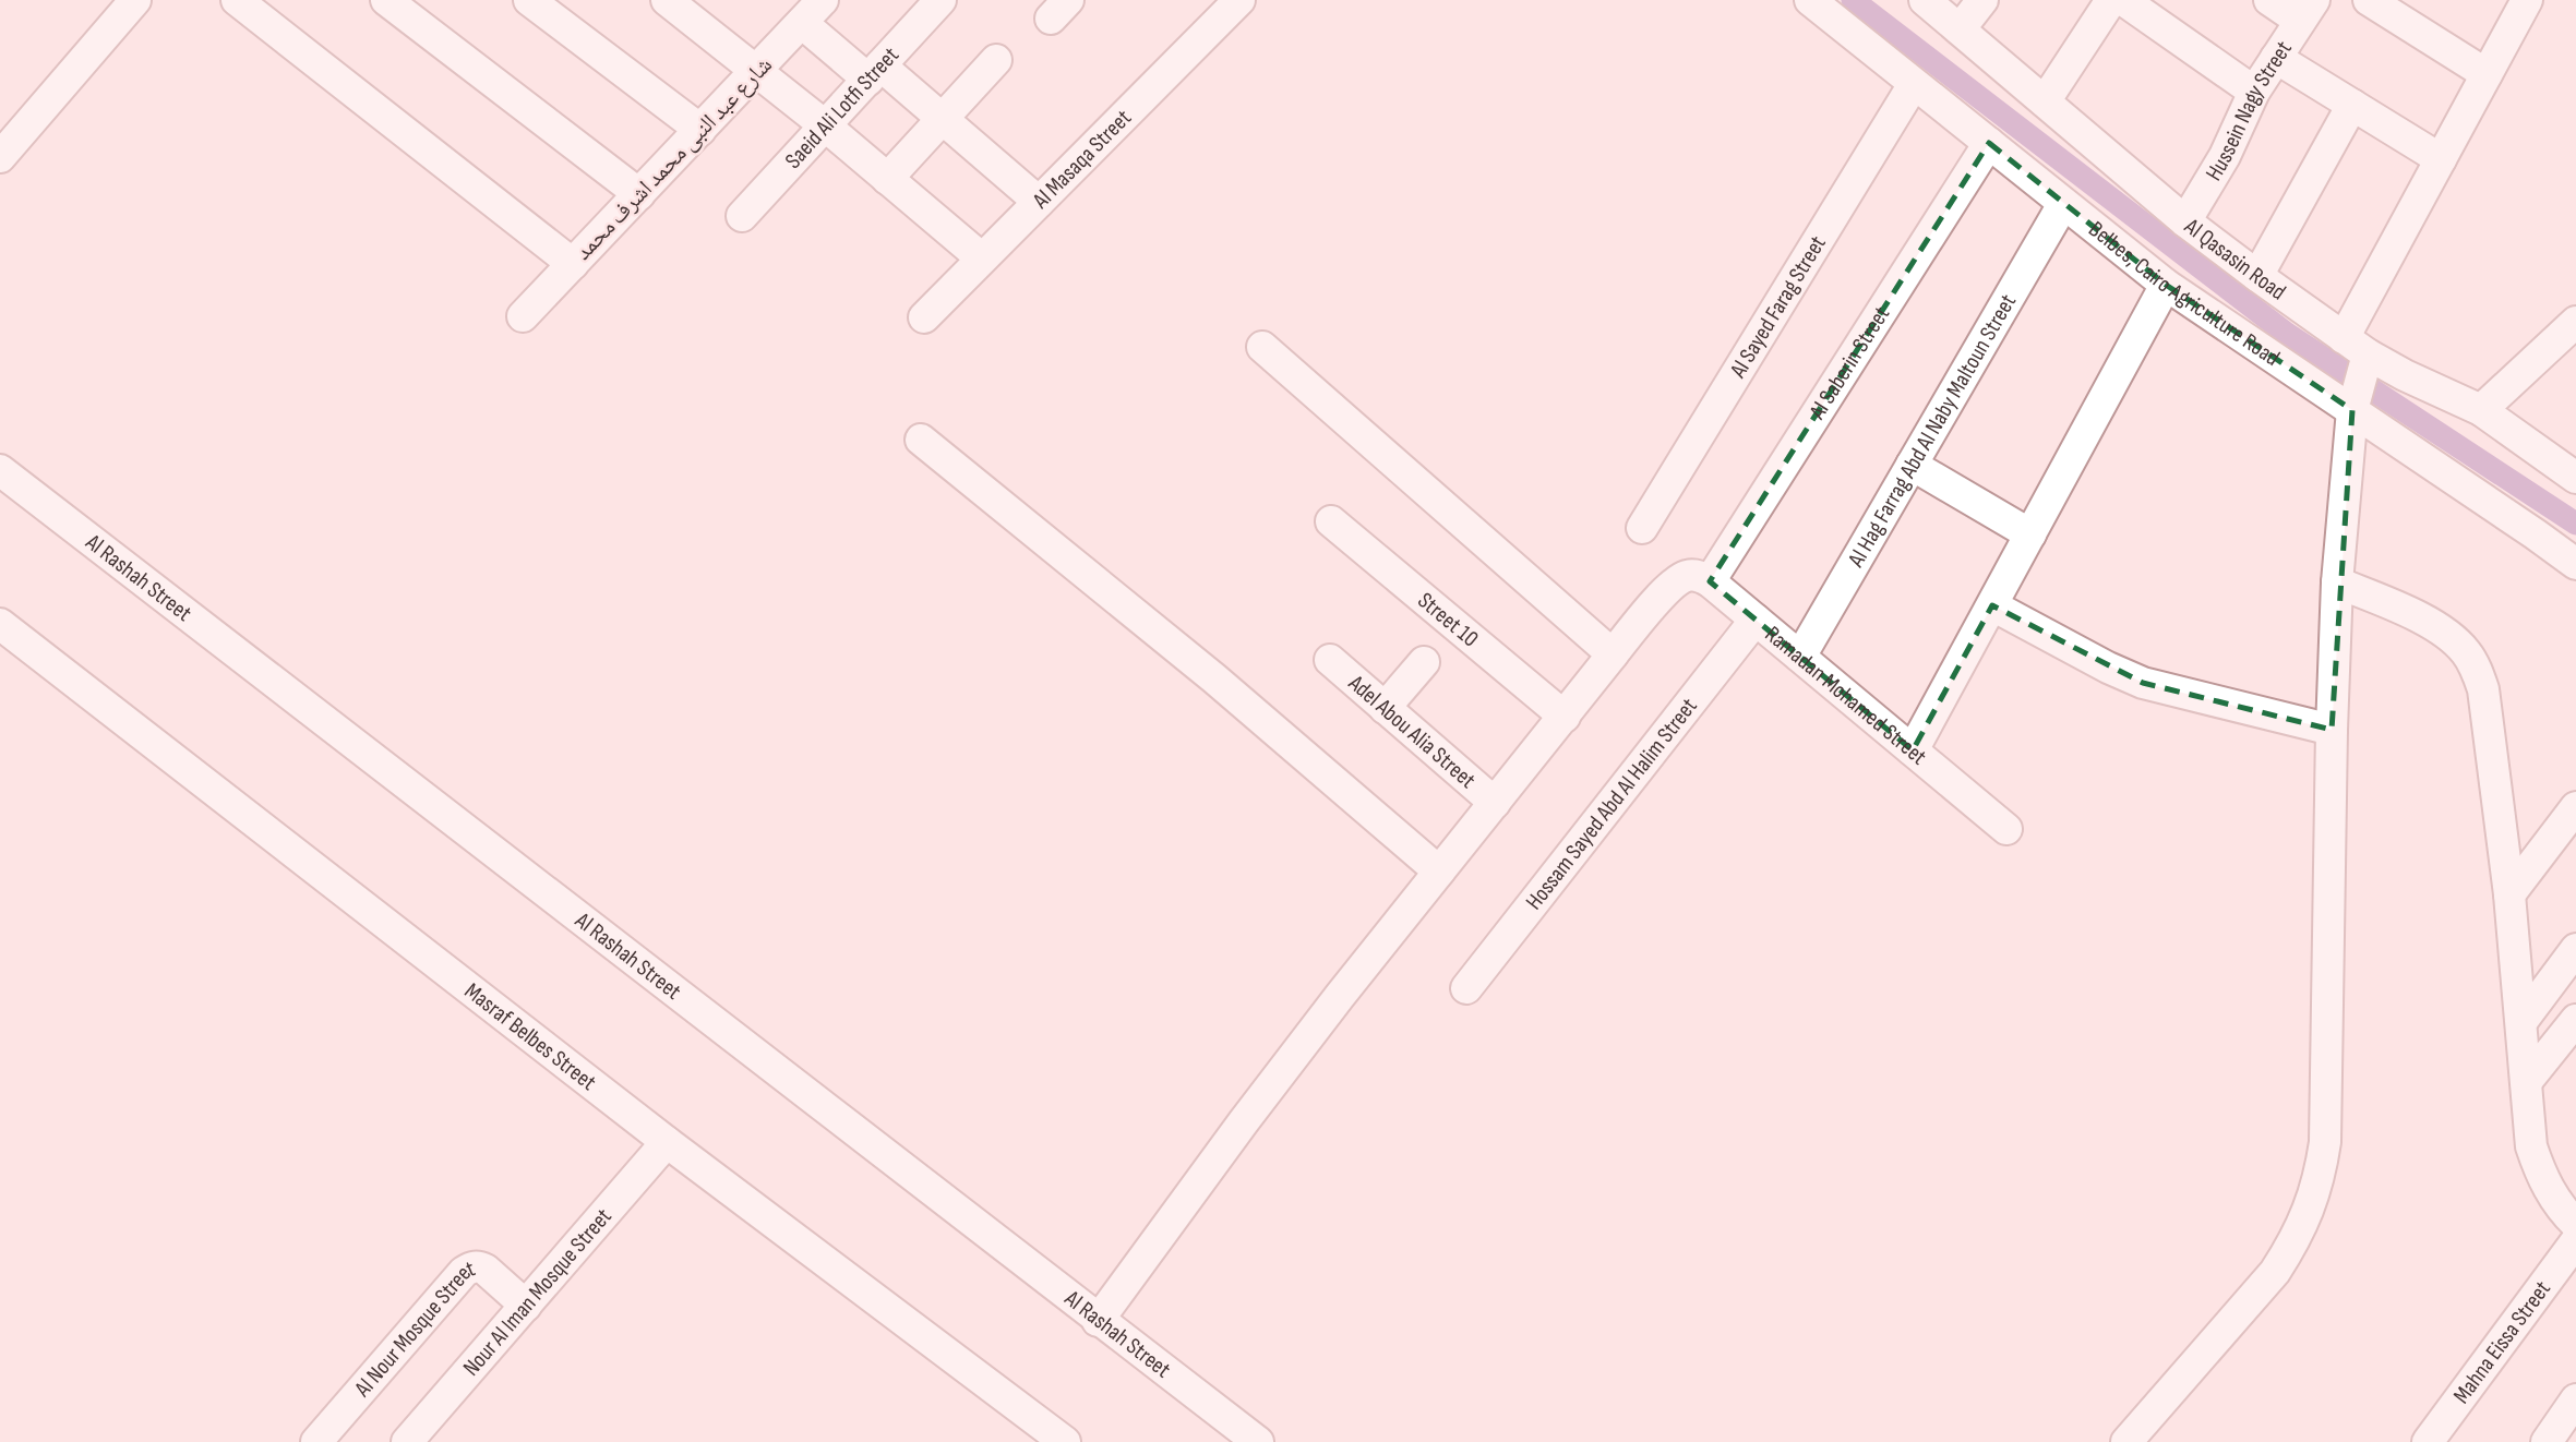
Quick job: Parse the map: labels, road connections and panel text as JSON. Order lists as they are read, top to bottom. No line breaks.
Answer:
{"streets":{"street":["Saeid Ali Lotfi Street","Hussein Nagy Street","شارع عبد النبى محمد اشرف محمد","Al Masaqa Street","Al Qasasin Road","Belbes, Cairo Agriculture Road","Al Sayed Farag Street","Al Saberin Street","Al Hag Farrag Abd Al Naby Maltoun Street","Al Rashah Street","Street 10","Ramadan Mohamed Street","Adel Abou Alia Street","Hossam Sayed Abd Al Halim Street","Masraf Belbes Street","Nour Al Iman Mosque Street","Al Nour Mosque Street","Mahna Eissa Street"]},"crossings":[["Hussein Nagy Street","Al Qasasin Road"],["Belbes, Cairo Agriculture Road","Al Sayed Farag Street"],["Belbes, Cairo Agriculture Road","Al Saberin Street"],["Belbes, Cairo Agriculture Road","Al Hag Farrag Abd Al Naby Maltoun Street"],["Al Saberin Street","Ramadan Mohamed Street"],["Al Hag Farrag Abd Al Naby Maltoun Street","Ramadan Mohamed Street"],["Ramadan Mohamed Street","Hossam Sayed Abd Al Halim Street"],["Masraf Belbes Street","Nour Al Iman Mosque Street"],["Nour Al Iman Mosque Street","Al Nour Mosque Street"]]}
